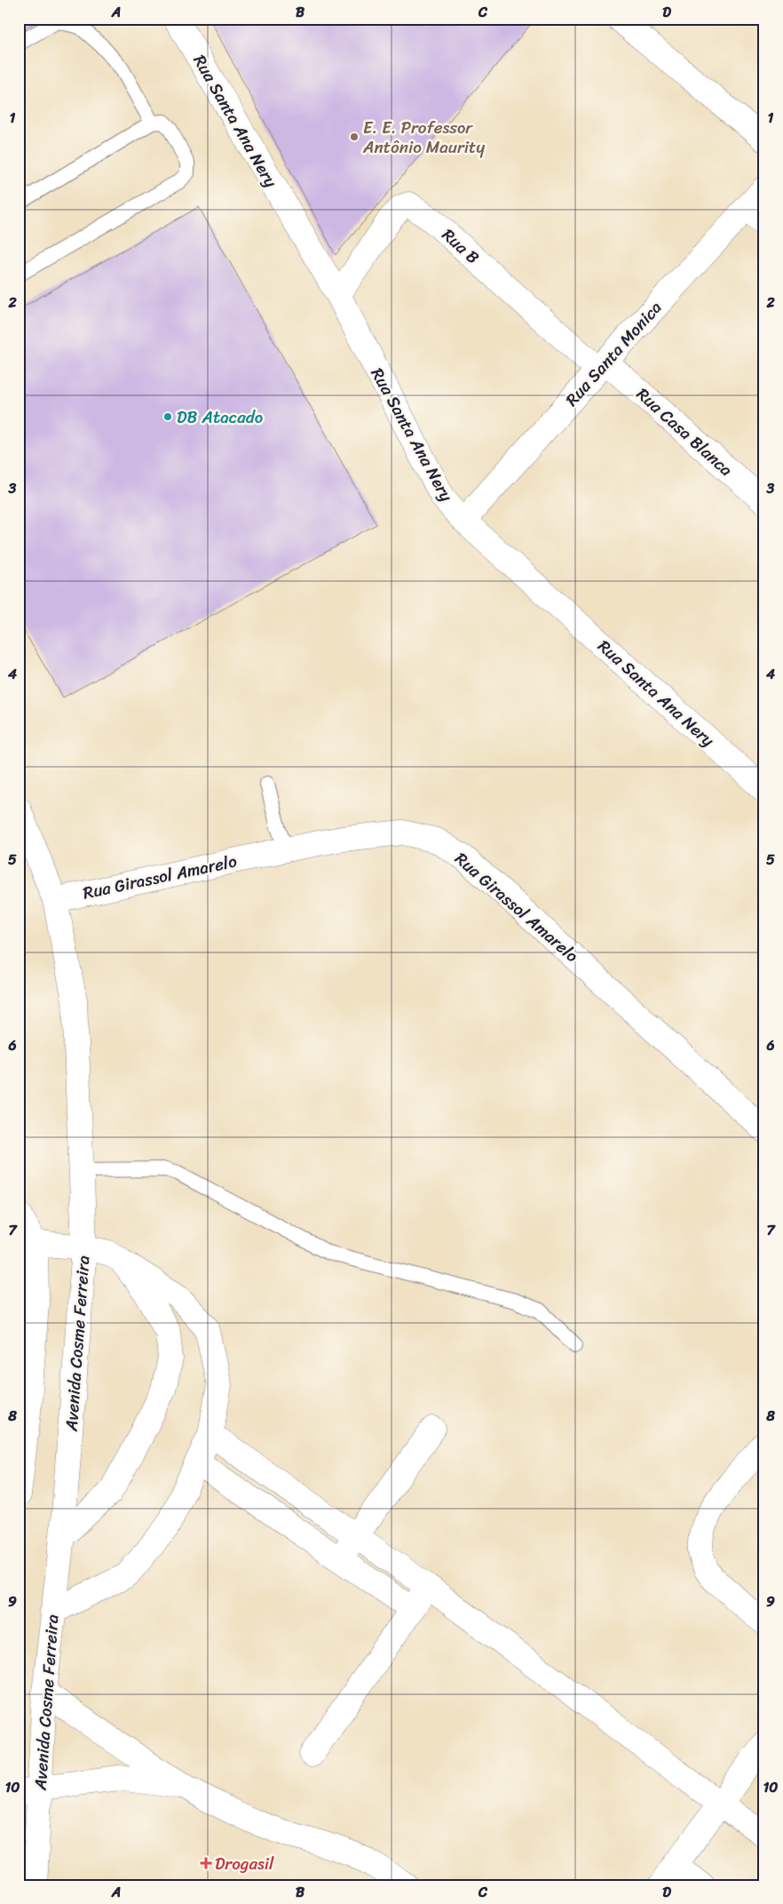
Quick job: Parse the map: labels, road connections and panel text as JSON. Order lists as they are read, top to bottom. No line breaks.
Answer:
{"streets":{"street":["Rua Santa Ana Nery","Rua B","Rua Santa Monica","Rua Casa Blanca","Rua Girassol Amarelo","Avenida Cosme Ferreira"]},"crossings":[["Rua Santa Ana Nery","Rua B"],["Rua Santa Ana Nery","Rua Santa Monica"],["Rua B","Rua Santa Monica"],["Rua B","Rua Casa Blanca"],["Rua Santa Monica","Rua Casa Blanca"],["Rua Girassol Amarelo","Avenida Cosme Ferreira"]],"places":{"other":["E. E. Professor Antônio Maurity","DB Atacado"],"health":["Drogasil"]},"grid":{"columns":["A","B","C","D"],"rows":["1","2","3","4","5","6","7","8","9","10"]}}
